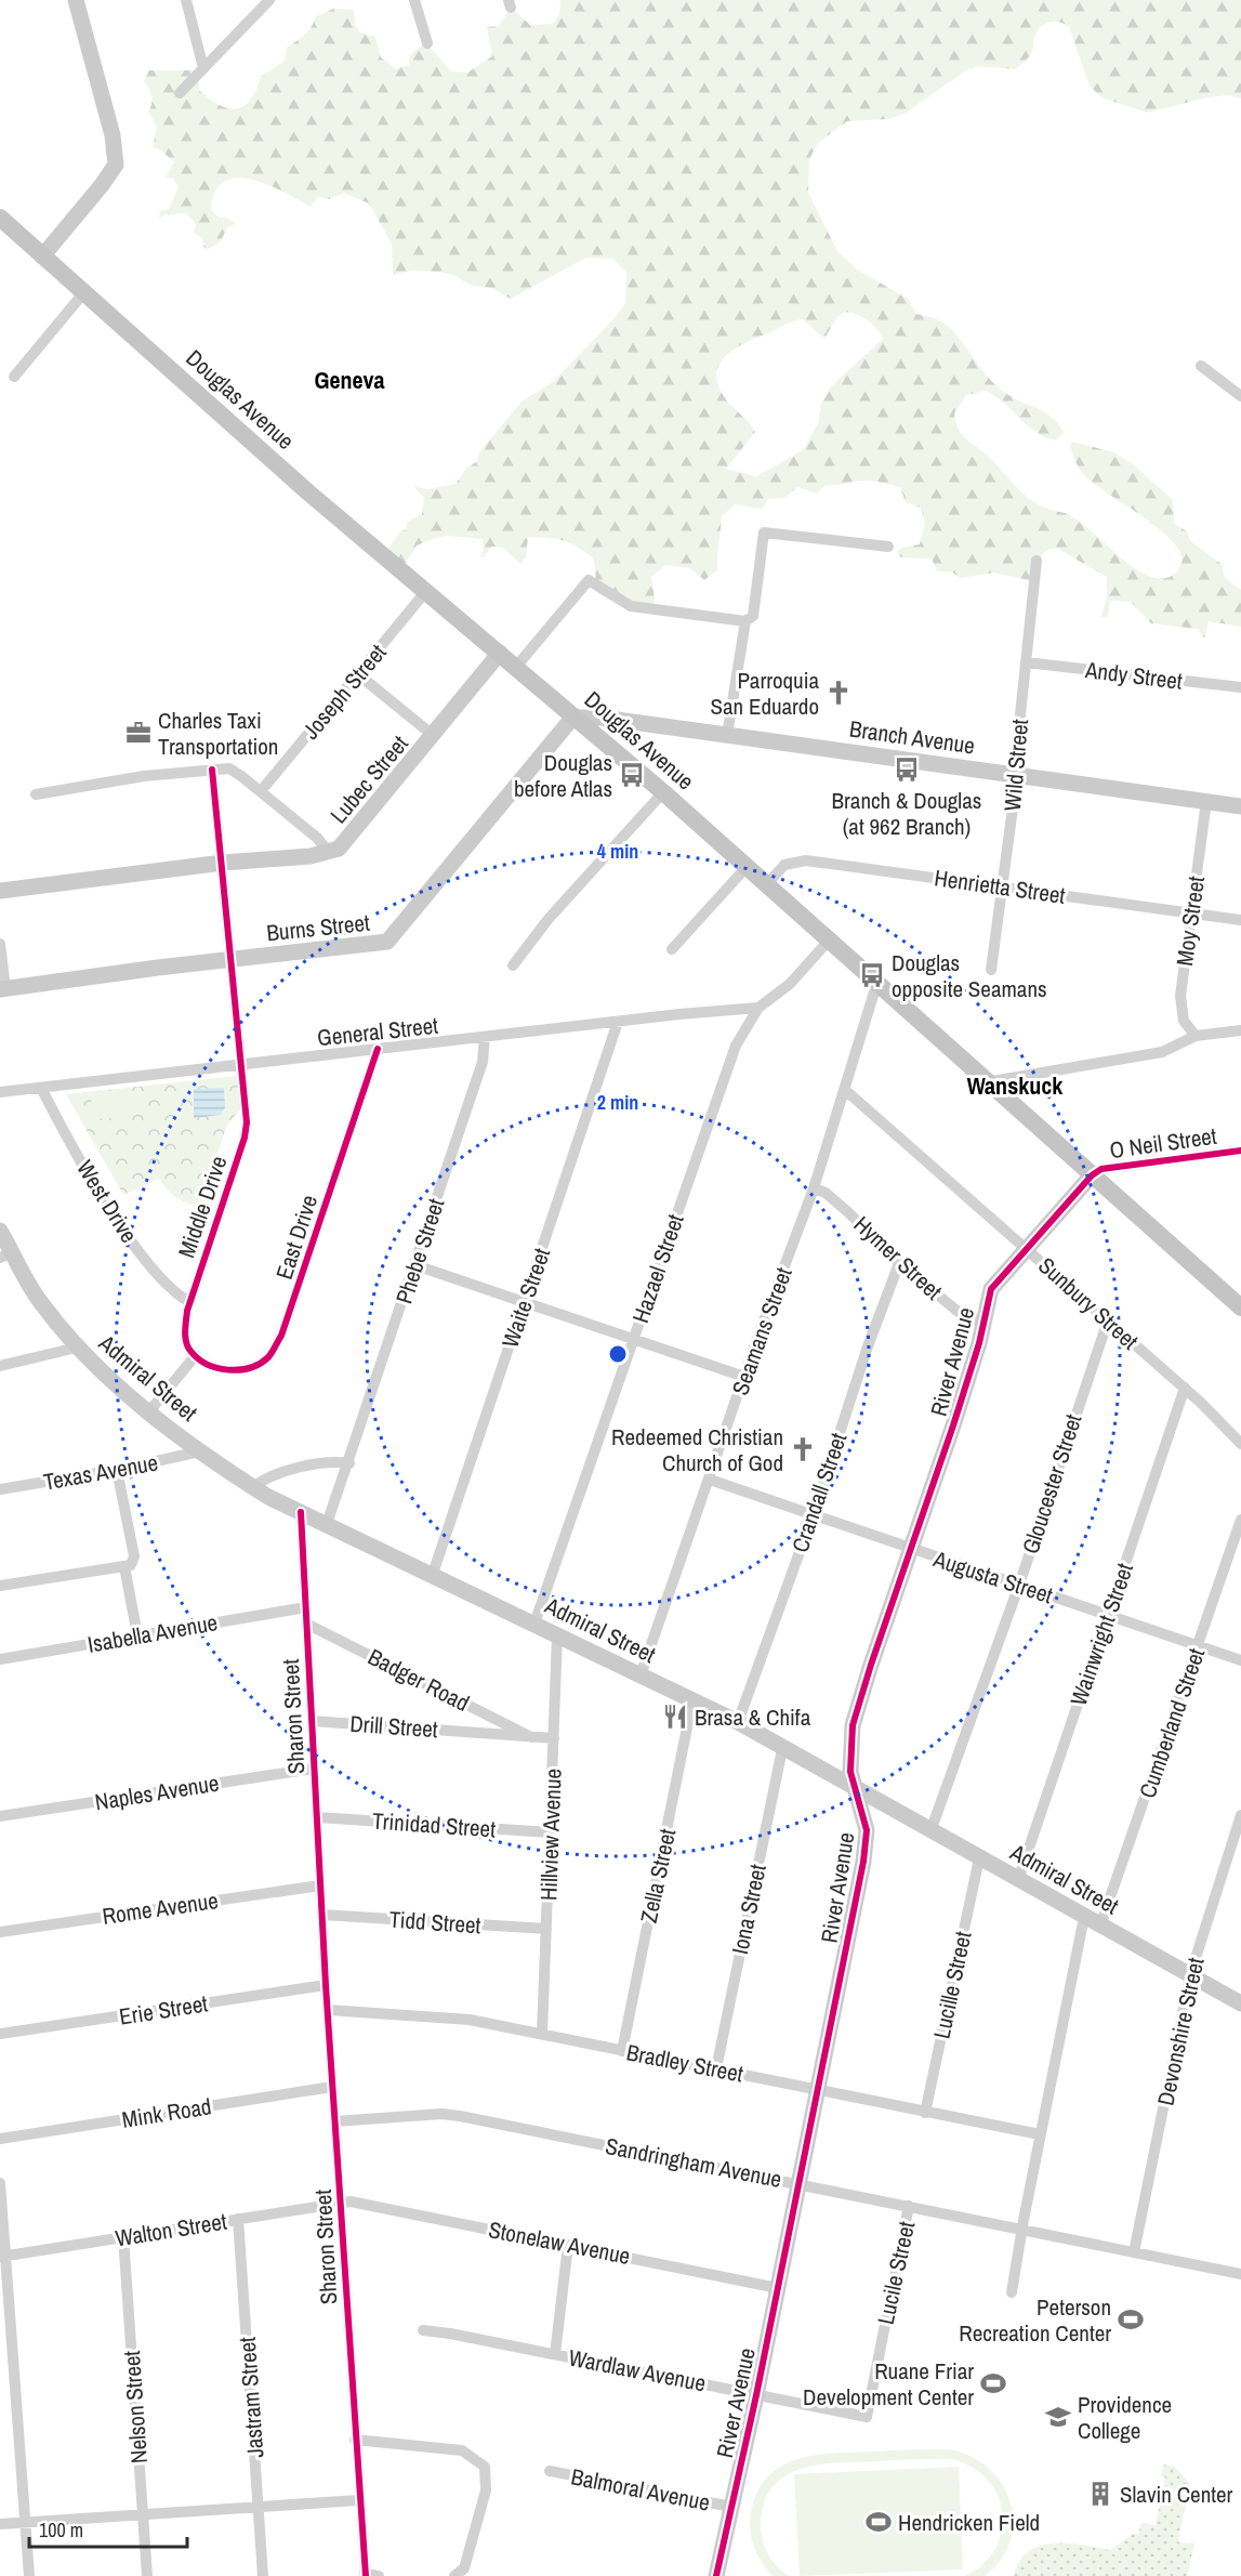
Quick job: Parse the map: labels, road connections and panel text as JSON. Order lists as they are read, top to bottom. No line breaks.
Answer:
{"streets":{"main road":["Douglas Avenue"],"street":["Andy Street","Joseph Street","Branch Avenue","Wild Street","Lubec Street","Henrietta Street","Moy Street","Burns Street","General Street","O Neil Street","West Drive","Middle Drive","East Drive","Phebe Street","Hymer Street","Hazael Street","Waite Street","Sunbury Street","Seamans Street","River Avenue","Admiral Street","Texas Avenue","Gloucester Street","Crandall Street","Augusta Street","Isabella Avenue","Wainwright Street","Badger Road","Sharon Street","Cumberland Street","Drill Street","Naples Avenue","Trinidad Street","Hillview Avenue","Zella Street","Rome Avenue","Iona Street","Tidd Street","Lucille Street","Erie Street","Devonshire Street","Bradley Street","Mink Road","Sandringham Avenue","Walton Street","Stonelaw Avenue","Lucile Street","Wardlaw Avenue","Jastram Street","Nelson Street","Balmoral Avenue"]},"crossings":[["Douglas Avenue","Joseph Street"],["Douglas Avenue","Branch Avenue"],["Douglas Avenue","Lubec Street"],["Douglas Avenue","Henrietta Street"],["Douglas Avenue","Burns Street"],["Douglas Avenue","O Neil Street"],["Douglas Avenue","Hazael Street"],["Douglas Avenue","Seamans Street"],["Douglas Avenue","River Avenue"],["Andy Street","Wild Street"],["Branch Avenue","Wild Street"],["Branch Avenue","Moy Street"],["Branch Avenue","Burns Street"],["Wild Street","Henrietta Street"],["Lubec Street","Middle Drive"],["Henrietta Street","Moy Street"],["Burns Street","Middle Drive"],["General Street","West Drive"],["General Street","Middle Drive"],["General Street","East Drive"],["General Street","Phebe Street"],["General Street","Hazael Street"],["General Street","Waite Street"],["O Neil Street","River Avenue"],["West Drive","Middle Drive"],["Middle Drive","East Drive"],["Phebe Street","Admiral Street"],["Hymer Street","Seamans Street"],["Hymer Street","River Avenue"],["Hymer Street","Crandall Street"],["Hazael Street","Admiral Street"],["Waite Street","Admiral Street"],["Sunbury Street","Seamans Street"],["Sunbury Street","River Avenue"],["Sunbury Street","Gloucester Street"],["Sunbury Street","Wainwright Street"],["Seamans Street","Admiral Street"],["Seamans Street","Augusta Street"],["River Avenue","Admiral Street"],["River Avenue","Augusta Street"],["River Avenue","Bradley Street"],["River Avenue","Sandringham Avenue"],["River Avenue","Stonelaw Avenue"],["River Avenue","Wardlaw Avenue"],["River Avenue","Balmoral Avenue"],["Admiral Street","Texas Avenue"],["Admiral Street","Gloucester Street"],["Admiral Street","Crandall Street"],["Admiral Street","Wainwright Street"],["Admiral Street","Cumberland Street"],["Admiral Street","Hillview Avenue"],["Admiral Street","Zella Street"],["Admiral Street","Iona Street"],["Admiral Street","Lucille Street"],["Admiral Street","Devonshire Street"],["Gloucester Street","Augusta Street"],["Crandall Street","Augusta Street"],["Augusta Street","Wainwright Street"],["Augusta Street","Cumberland Street"],["Isabella Avenue","Sharon Street"],["Badger Road","Sharon Street"],["Badger Road","Drill Street"],["Sharon Street","Drill Street"],["Sharon Street","Naples Avenue"],["Sharon Street","Trinidad Street"],["Sharon Street","Rome Avenue"],["Sharon Street","Tidd Street"],["Sharon Street","Erie Street"],["Sharon Street","Bradley Street"],["Sharon Street","Mink Road"],["Sharon Street","Sandringham Avenue"],["Sharon Street","Walton Street"],["Sharon Street","Stonelaw Avenue"],["Drill Street","Hillview Avenue"],["Trinidad Street","Hillview Avenue"],["Hillview Avenue","Tidd Street"],["Hillview Avenue","Bradley Street"],["Zella Street","Bradley Street"],["Iona Street","Bradley Street"],["Lucille Street","Bradley Street"],["Devonshire Street","Sandringham Avenue"],["Sandringham Avenue","Lucile Street"],["Walton Street","Stonelaw Avenue"],["Walton Street","Jastram Street"],["Walton Street","Nelson Street"],["Stonelaw Avenue","Wardlaw Avenue"],["Lucile Street","Wardlaw Avenue"]],"districts":["Geneva","Wanskuck"],"places":{"church":["Parroquia San Eduardo","Redeemed Christian Church of God"],"office":["Charles Taxi Transportation"],"bus stop":["Branch & Douglas (at 962 Branch)","Douglas before Atlas","Douglas opposite Seamans"],"restaurant":["Brasa & Chifa"],"sports":["Peterson Recreation Center","Ruane Friar Development Center","Hendricken Field"],"school or university":["Providence College"],"building":["Slavin Center"]},"scale_bar":"100 m","rings":["4 min","2 min"]}
